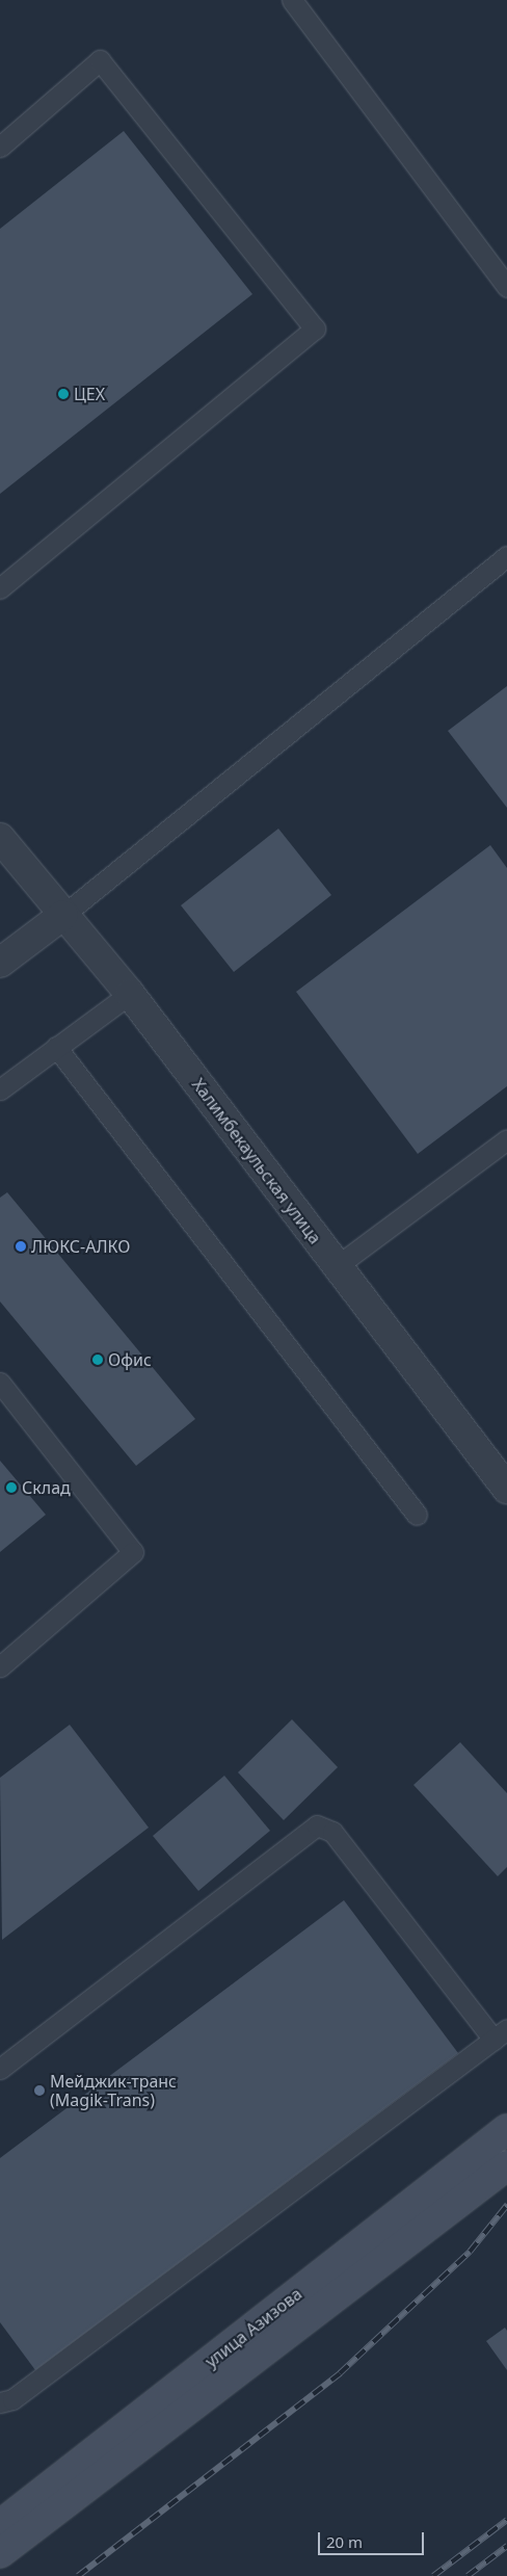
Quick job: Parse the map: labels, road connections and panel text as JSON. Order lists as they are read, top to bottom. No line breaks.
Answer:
{"streets":{"main road":["улица Азизова"],"street":["Халимбекаульская улица"]},"places":["ЦЕХ","ЛЮКС-АЛКО","Офис","Склад","Мейджик-транс (Magik-Trans)"],"scale_bar":"20 m"}
